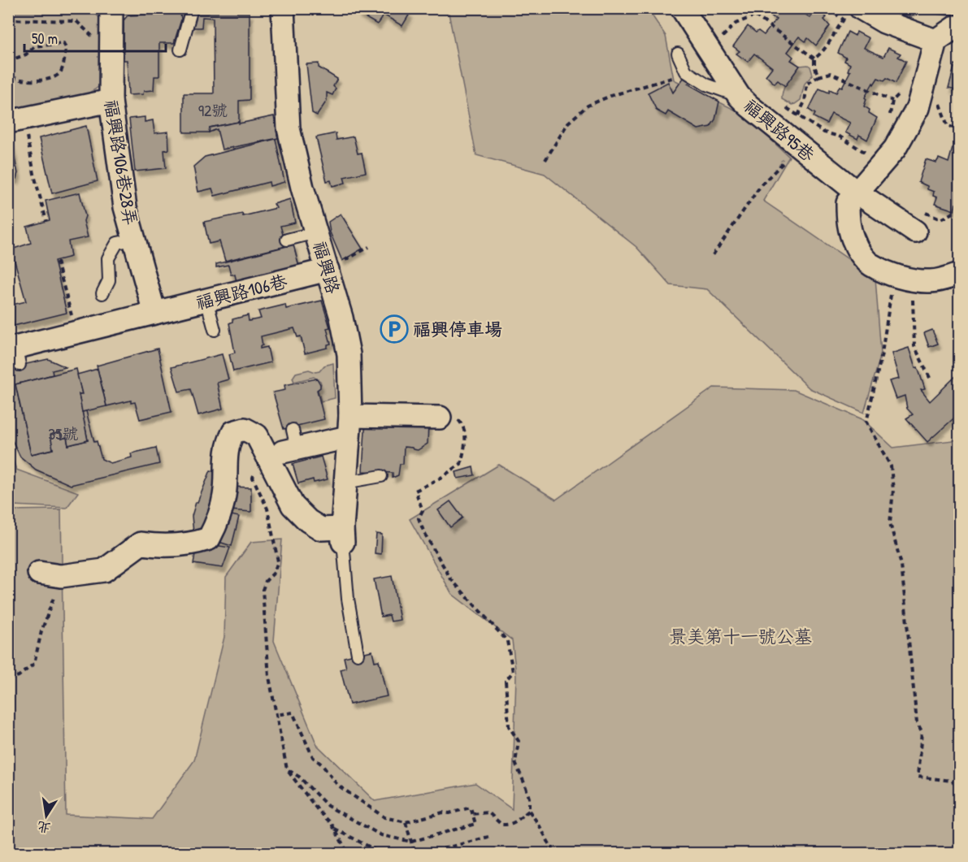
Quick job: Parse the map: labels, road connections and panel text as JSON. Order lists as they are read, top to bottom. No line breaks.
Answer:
{"streets":{"street":["福興路95巷","福興路106巷28弄","福興路","福興路106巷"]},"crossings":[["福興路106巷28弄","福興路106巷"],["福興路","福興路106巷"]],"parks":["景美第十一號公墓"],"places":{"parking":["福興停車場"]},"house_numbers":["92號","35號"],"scale_bar":"50 m","north":"bottom"}
